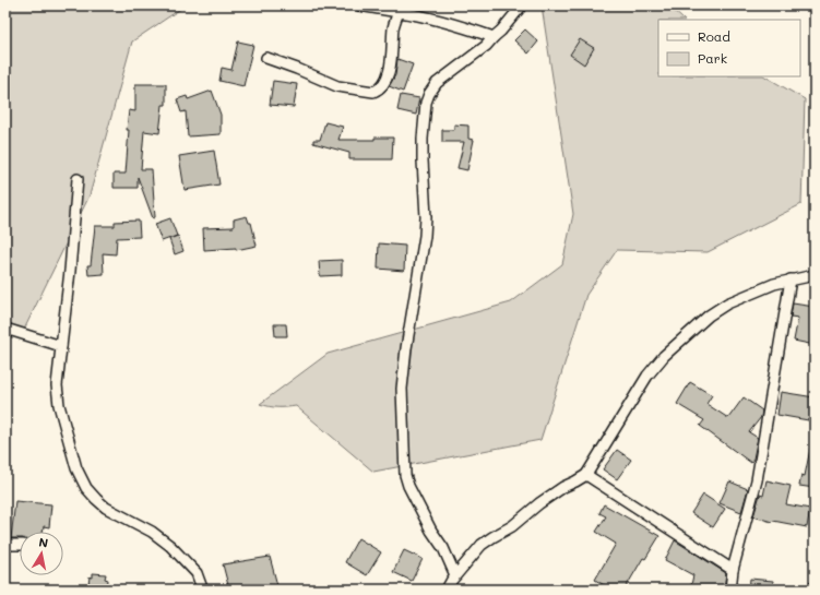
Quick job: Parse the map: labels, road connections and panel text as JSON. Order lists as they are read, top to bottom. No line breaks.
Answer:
{"legend":["Road","Park"],"north":"top"}
